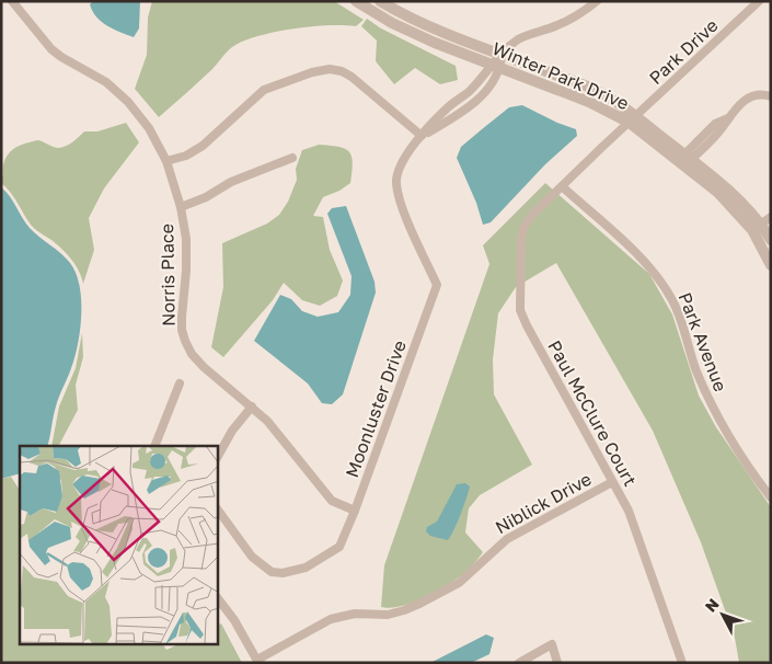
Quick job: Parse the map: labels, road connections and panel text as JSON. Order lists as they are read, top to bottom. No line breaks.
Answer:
{"streets":{"street":["Park Drive","Winter Park Drive","Norris Place","Park Avenue","Moonluster Drive","Paul McClure Court","Niblick Drive"]},"crossings":[["Park Drive","Winter Park Drive"],["Winter Park Drive","Moonluster Drive"],["Norris Place","Moonluster Drive"],["Park Avenue","Paul McClure Court"],["Paul McClure Court","Niblick Drive"]],"north":"top left"}
